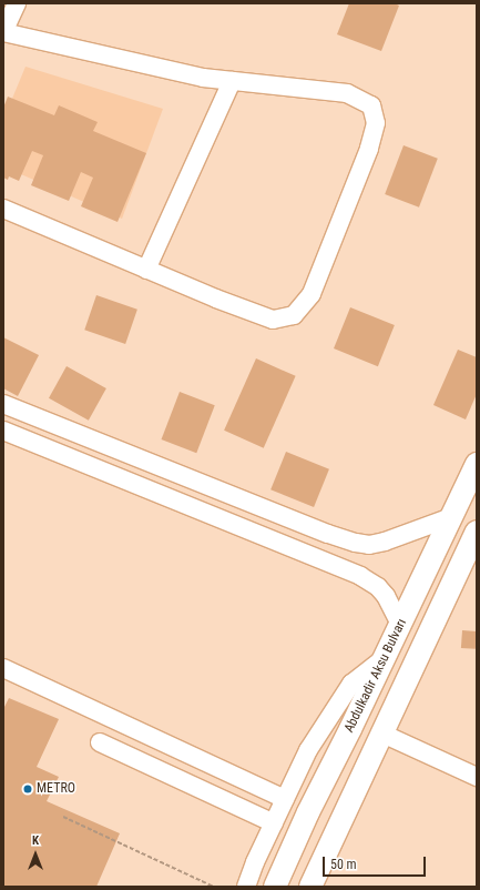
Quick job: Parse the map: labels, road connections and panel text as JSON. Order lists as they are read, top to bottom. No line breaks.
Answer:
{"streets":{"main road":["Abdulkadir Aksu Bulvarı"]},"places":["METRO"],"scale_bar":"50 m","north":"top"}
